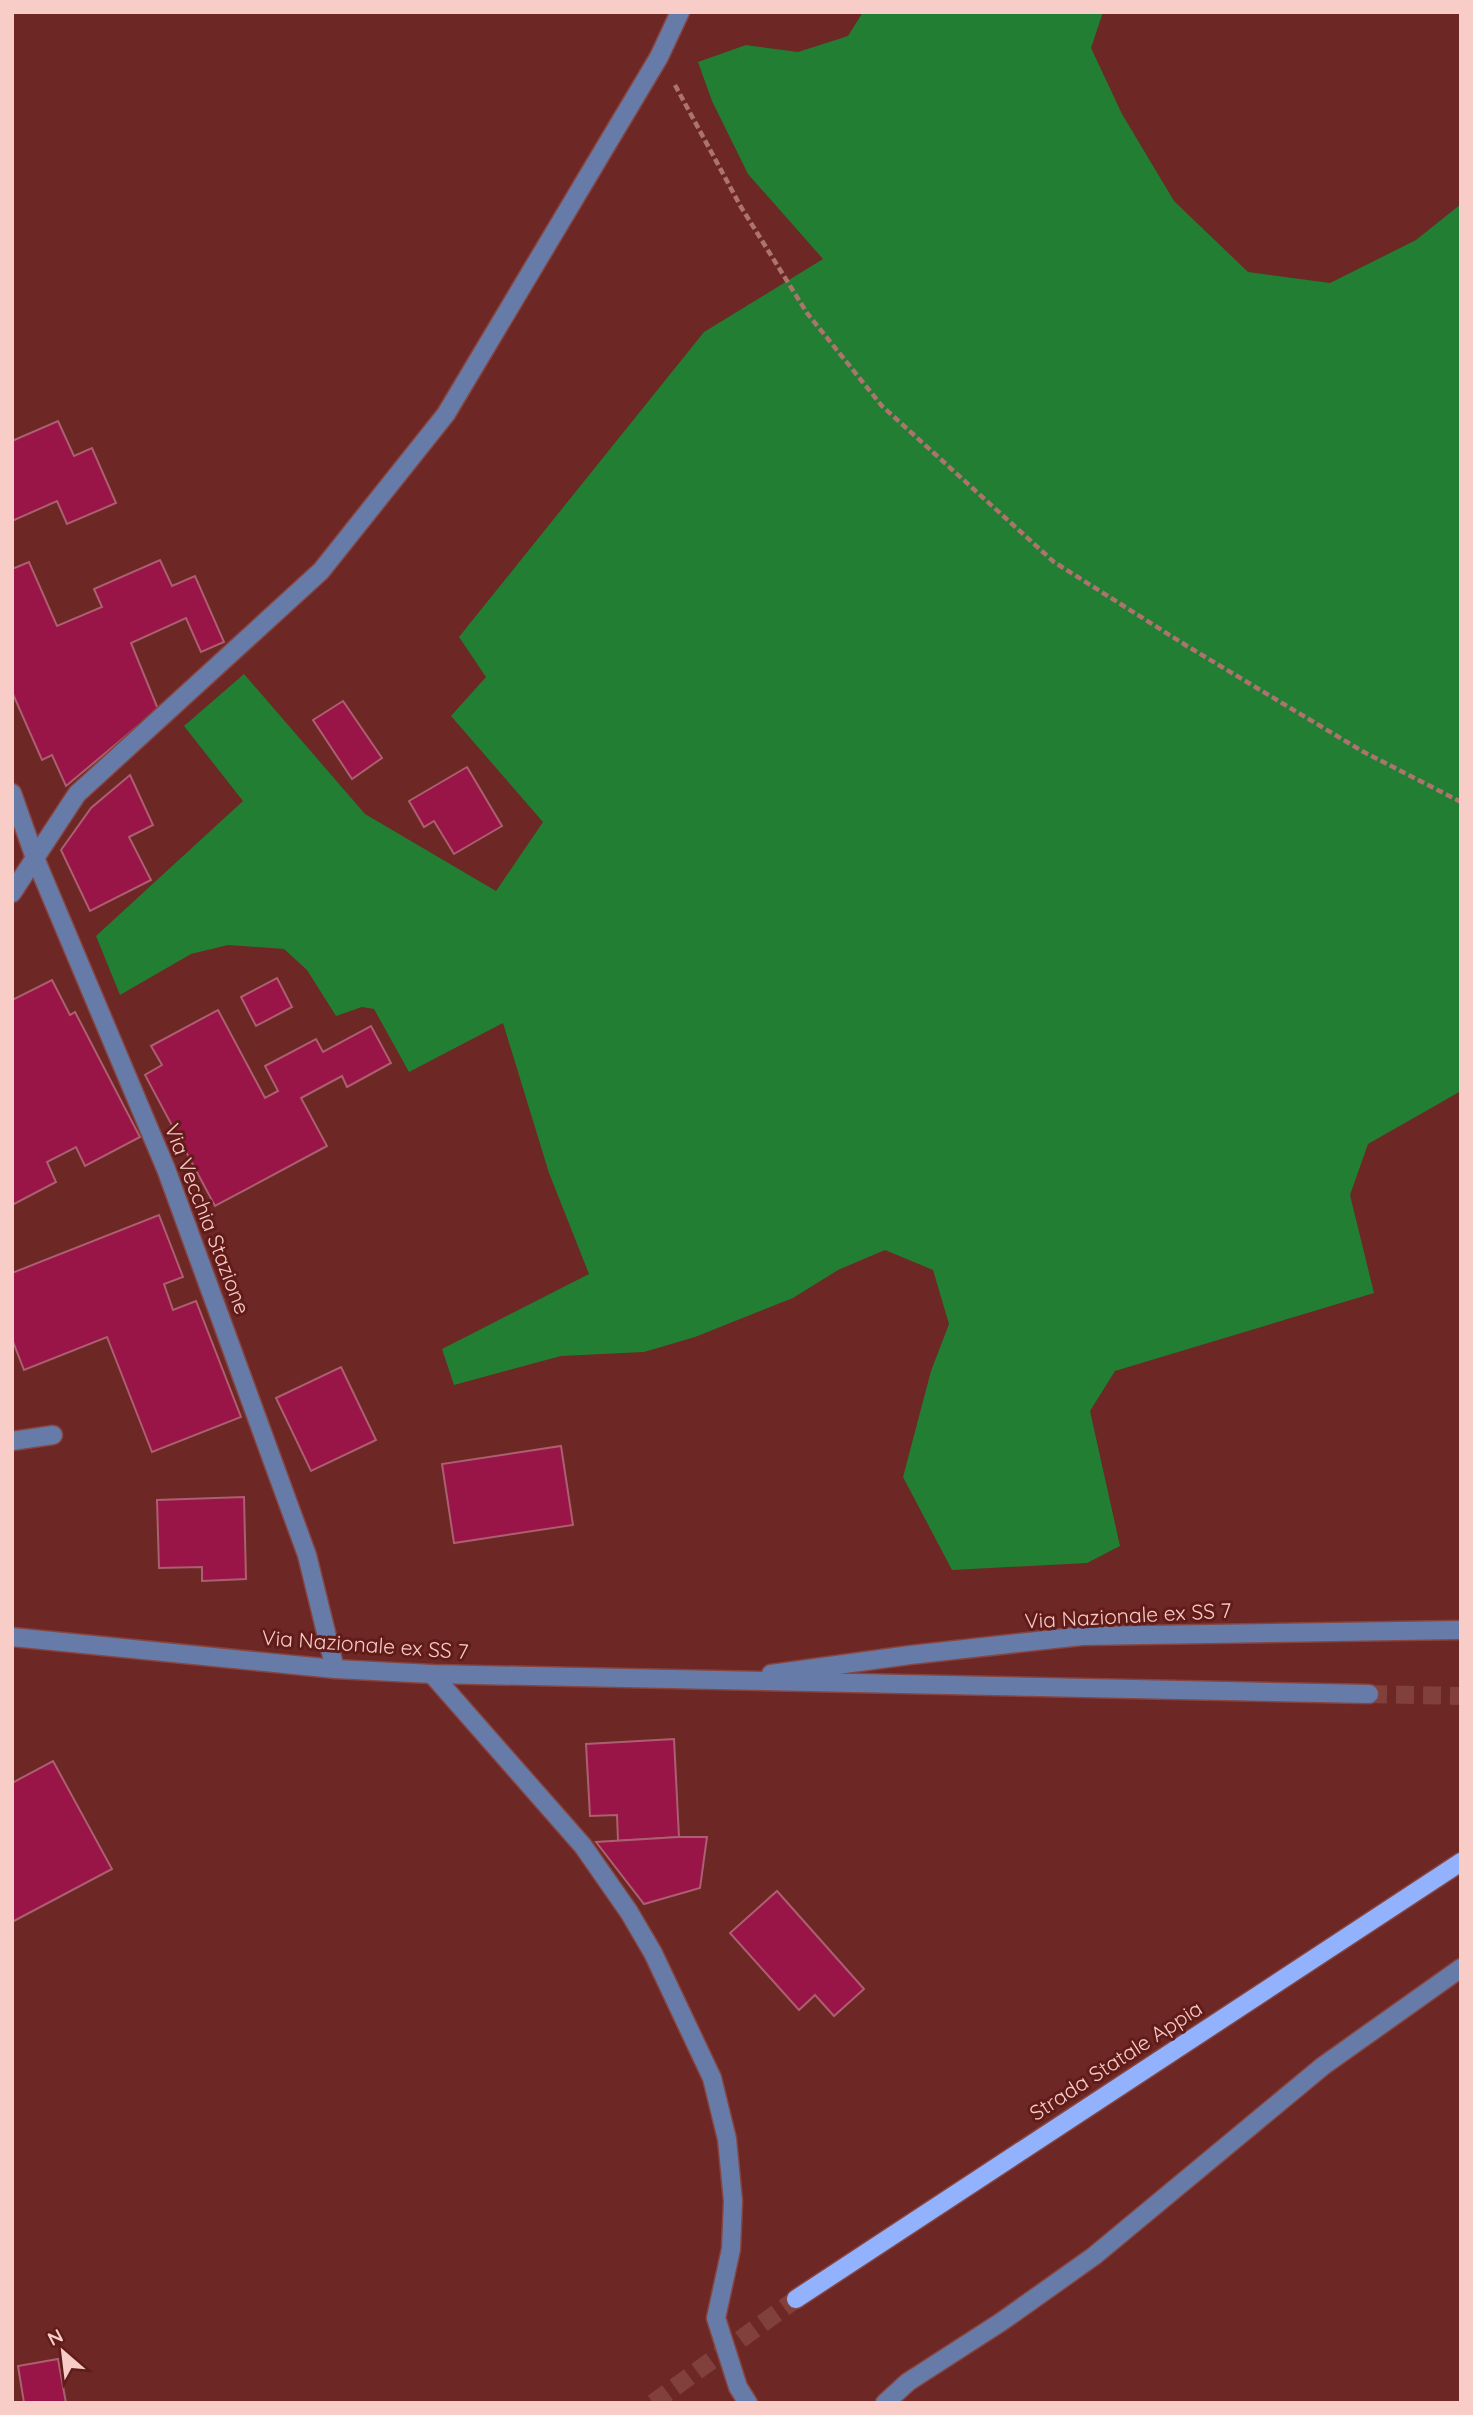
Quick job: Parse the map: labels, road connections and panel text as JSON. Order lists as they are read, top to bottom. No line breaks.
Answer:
{"streets":{"main road":["Strada Statale Appia"],"street":["Via Vecchia Stazione","Via Nazionale ex SS 7"]},"crossings":[["Via Vecchia Stazione","Via Nazionale ex SS 7"]],"north":"top left"}
